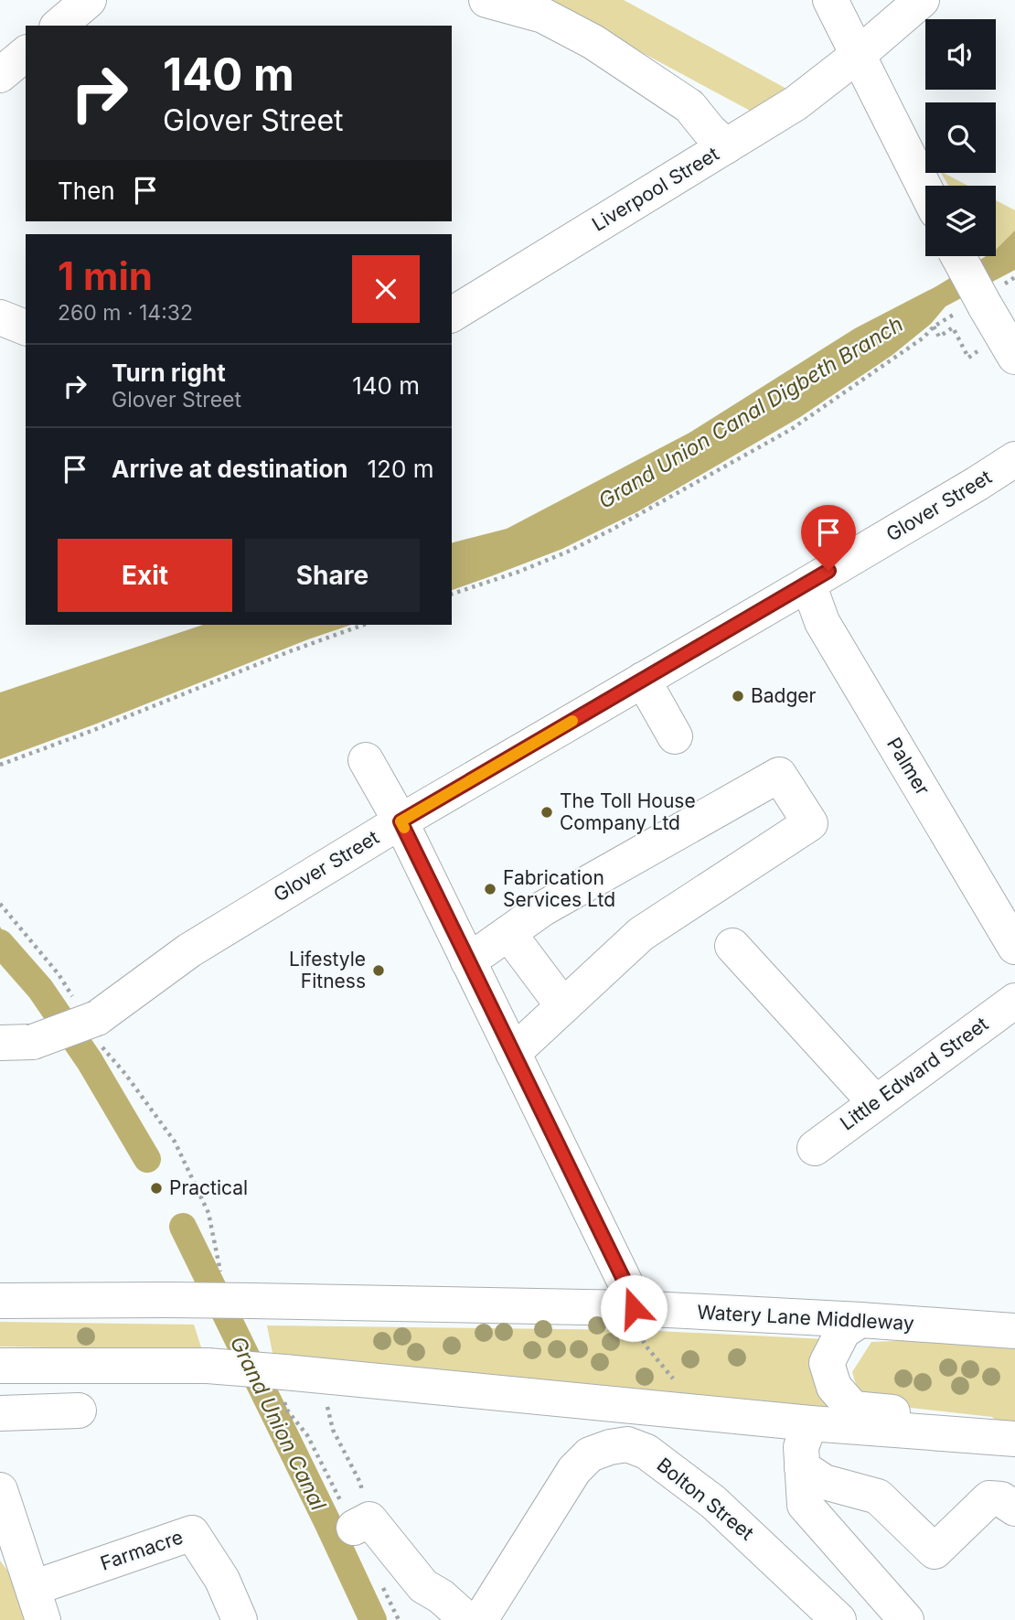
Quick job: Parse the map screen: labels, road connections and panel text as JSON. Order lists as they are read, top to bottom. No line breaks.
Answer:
{"streets":{"main road":["Liverpool Street","Glover Street","Palmer","Little Edward Street","Watery Lane Middleway","Bolton Street","Farmacre"]},"crossings":[["Glover Street","Palmer"]],"water":["Grand Union Canal Digbeth Branch","Grand Union Canal"],"places":["Badger","The Toll House Company Ltd","Fabrication Services Ltd","Lifestyle Fitness","Practical"],"page":{"turn":["140 m","Glover Street"],"then":"Then","heading":["1 min","260 m · 14:32"],"list":[{"name":"Turn right","note":"Glover Street","value":"140 m"},{"name":"Arrive at destination","value":"120 m"}],"buttons":["Exit","Share"]}}
